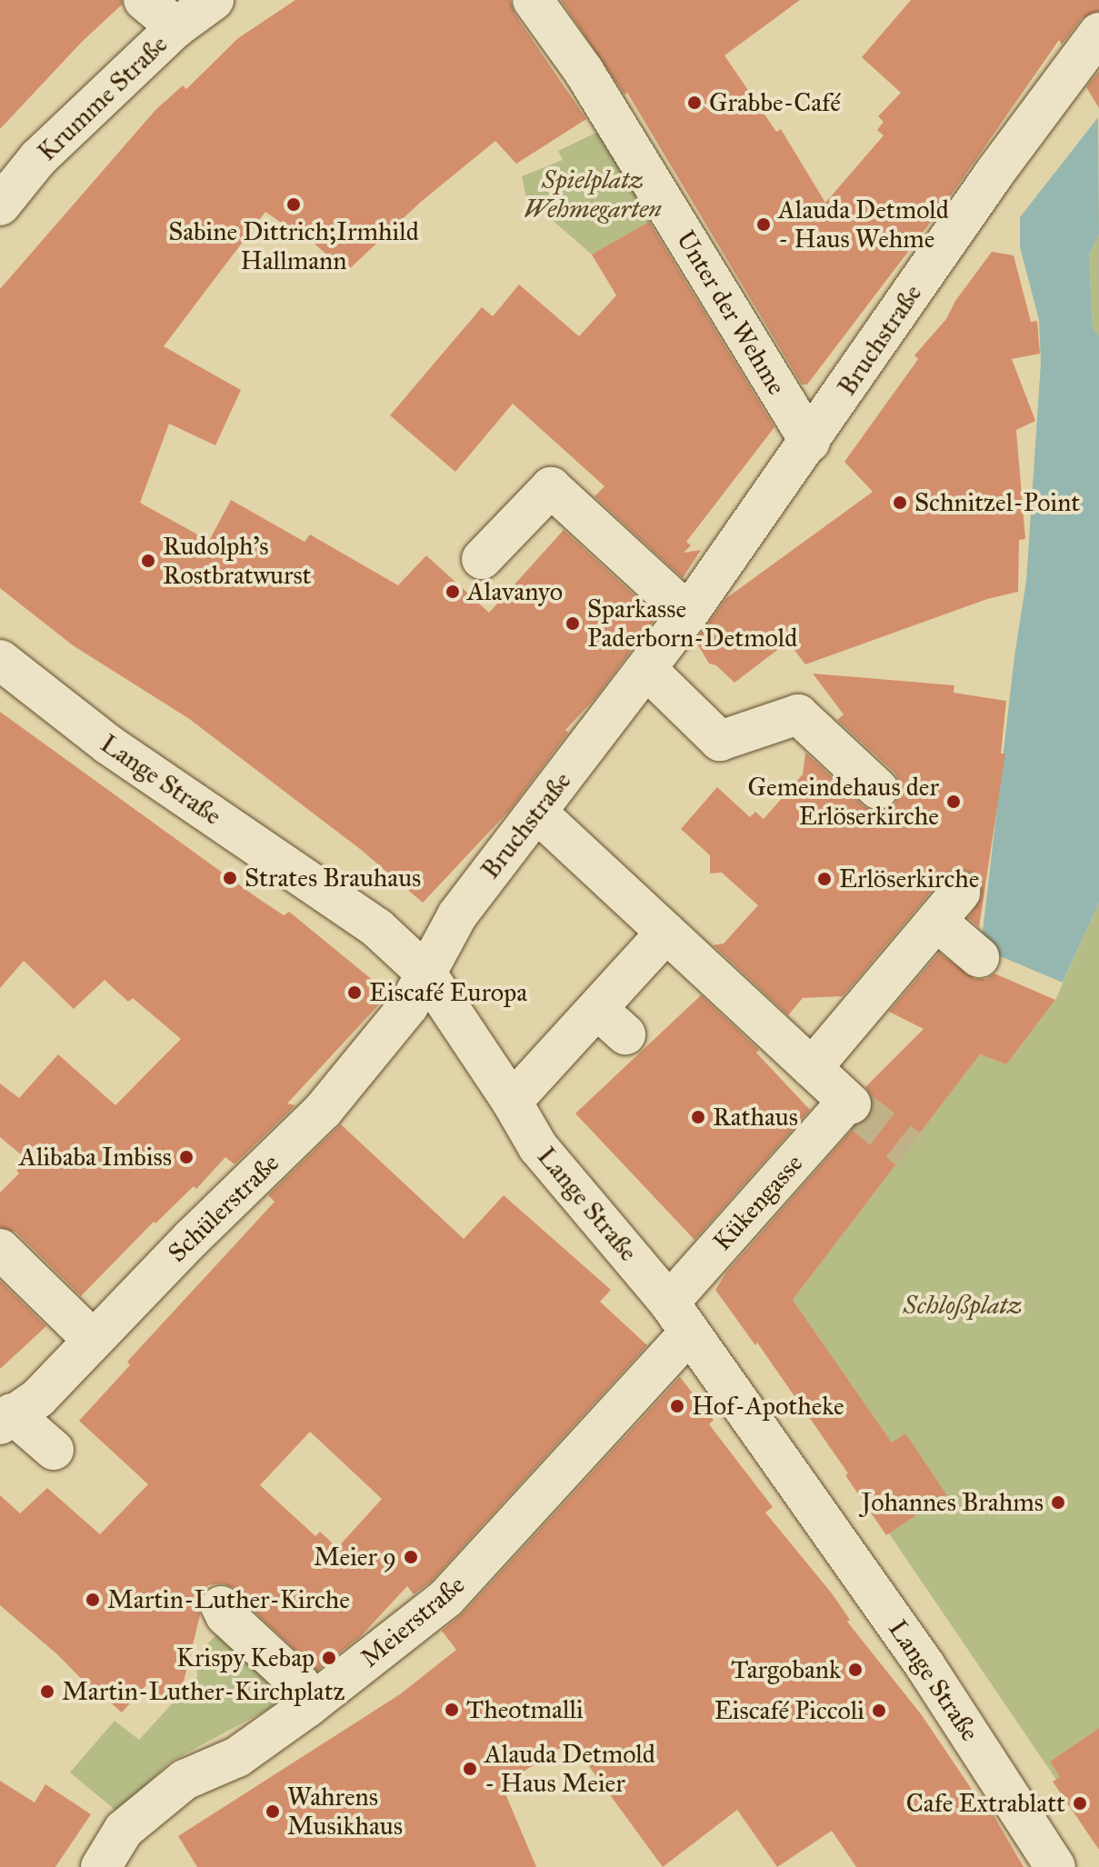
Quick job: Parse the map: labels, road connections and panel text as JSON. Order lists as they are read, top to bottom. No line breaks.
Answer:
{"streets":{"street":["Krumme Straße","Unter der Wehme","Bruchstraße","Lange Straße","Kükengasse","Schülerstraße","Meierstraße"]},"crossings":[["Unter der Wehme","Bruchstraße"],["Bruchstraße","Lange Straße"],["Bruchstraße","Schülerstraße"],["Lange Straße","Kükengasse"],["Lange Straße","Schülerstraße"],["Lange Straße","Meierstraße"],["Kükengasse","Meierstraße"]],"parks":["Spielplatz Wehmegarten","Schloßplatz"],"places":["Grabbe-Café","Sabine Dittrich;Irmhild Hallmann","Alauda Detmold - Haus Wehme","Schnitzel-Point","Rudolph's Rostbratwurst","Alavanyo","Sparkasse Paderborn-Detmold","Gemeindehaus der Erlöserkirche","Strates Brauhaus","Erlöserkirche","Eiscafé Europa","Rathaus","Alibaba Imbiss","Hof-Apotheke","Johannes Brahms","Meier 9","Martin-Luther-Kirche","Krispy Kebap","Targobank","Martin-Luther-Kirchplatz","Theotmalli","Eiscafé Piccoli","Alauda Detmold - Haus Meier","Cafe Extrablatt","Wahrens Musikhaus"]}
